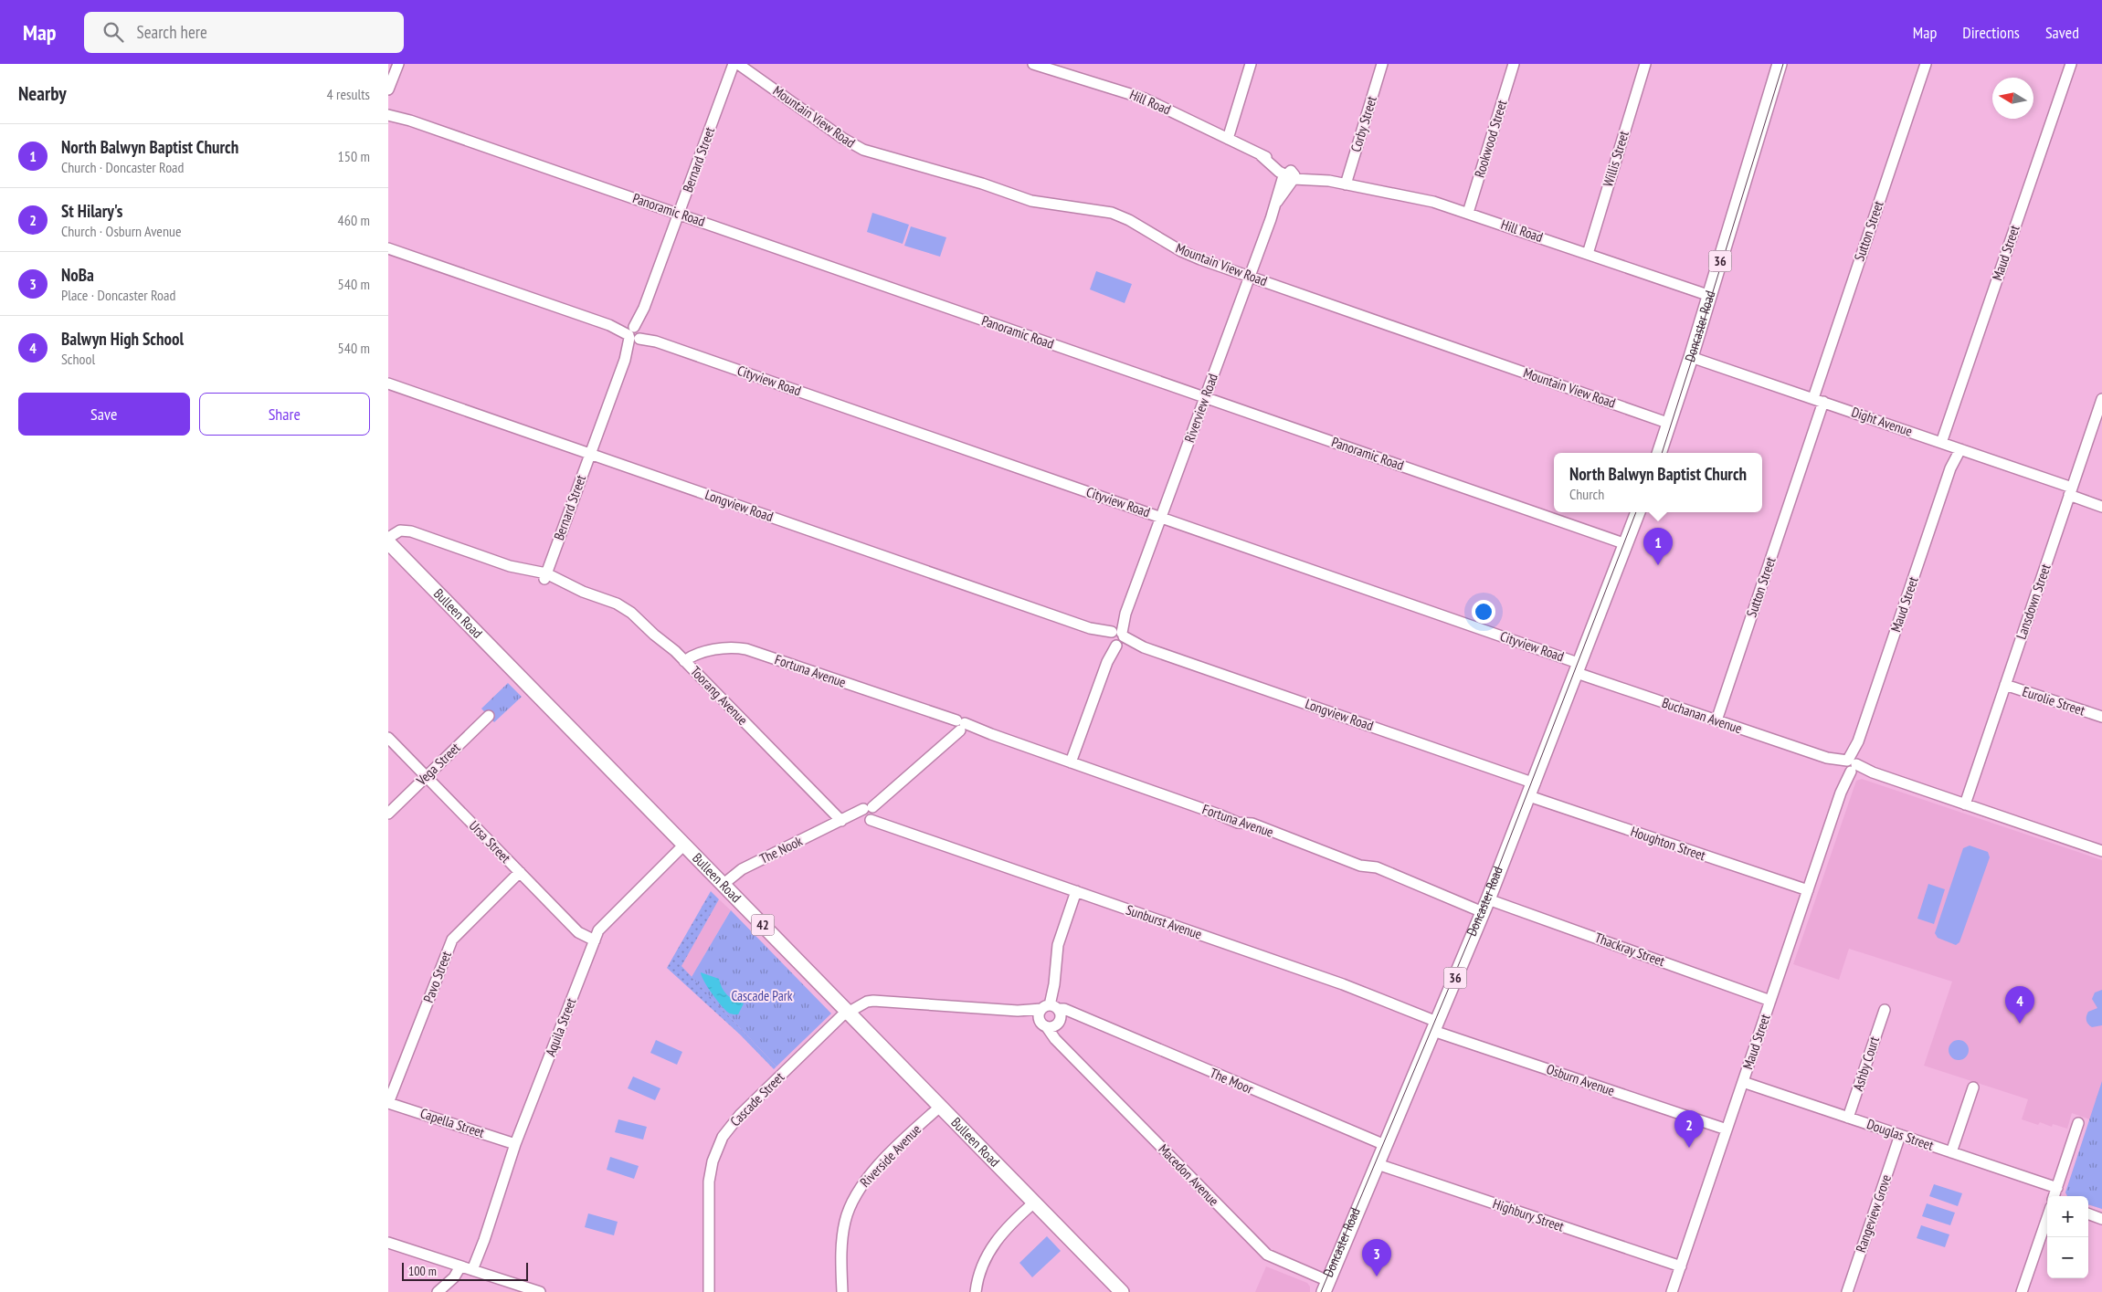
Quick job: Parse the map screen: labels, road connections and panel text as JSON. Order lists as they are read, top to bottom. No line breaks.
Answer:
{"streets":{"main road":["36","Doncaster Road","Bulleen Road","42"],"street":["Hill Road","Mountain View Road","Corby Street","Rookwood Street","Willis Street","Bernard Street","Panoramic Road","Sutton Street","Maud Street","Cityview Road","Riverview Road","Dight Avenue","Longview Road","Lansdown Street","Fortuna Avenue","Toorang Avenue","Eurolie Street","Buchanan Avenue","Vega Street","Ursa Street","Houghton Street","The Nook","Sunburst Avenue","Thackray Street","Pavo Street","Aquila Street","Ashby Court","Osburn Avenue","The Moor","Cascade Street","Capella Street","Douglas Street","Riverside Avenue","Macedon Avenue","Rangeview Grove","Highbury Street"]},"crossings":[["Hill Road","Corby Street"],["Hill Road","Rookwood Street"],["Hill Road","Willis Street"],["Hill Road","Doncaster Road"],["Hill Road","Riverview Road"],["Mountain View Road","Doncaster Road"],["Mountain View Road","Riverview Road"],["Bernard Street","Panoramic Road"],["Bernard Street","Cityview Road"],["Bernard Street","Longview Road"],["Bernard Street","Toorang Avenue"],["Panoramic Road","Doncaster Road"],["Panoramic Road","Riverview Road"],["Sutton Street","Dight Avenue"],["Sutton Street","Buchanan Avenue"],["Maud Street","Dight Avenue"],["Maud Street","Buchanan Avenue"],["Maud Street","Houghton Street"],["Maud Street","Thackray Street"],["Maud Street","Osburn Avenue"],["Maud Street","Douglas Street"],["Maud Street","Highbury Street"],["Doncaster Road","Cityview Road"],["Doncaster Road","Dight Avenue"],["Doncaster Road","Longview Road"],["Doncaster Road","Fortuna Avenue"],["Doncaster Road","Buchanan Avenue"],["Doncaster Road","Houghton Street"],["Doncaster Road","Sunburst Avenue"],["Doncaster Road","Thackray Street"],["Doncaster Road","Osburn Avenue"],["Doncaster Road","The Moor"],["Doncaster Road","Macedon Avenue"],["Doncaster Road","Highbury Street"],["Cityview Road","Riverview Road"],["Cityview Road","Buchanan Avenue"],["Riverview Road","Longview Road"],["Riverview Road","Fortuna Avenue"],["Dight Avenue","Lansdown Street"],["Lansdown Street","Eurolie Street"],["Lansdown Street","Buchanan Avenue"],["Bulleen Road","The Nook"],["Bulleen Road","Aquila Street"],["Bulleen Road","Cascade Street"],["Bulleen Road","Riverside Avenue"],["Bulleen Road","Macedon Avenue"],["Fortuna Avenue","Toorang Avenue"],["Fortuna Avenue","The Nook"],["Toorang Avenue","The Nook"],["Vega Street","Ursa Street"],["Ursa Street","Pavo Street"],["Ursa Street","Aquila Street"],["The Nook","Sunburst Avenue"],["Sunburst Avenue","Osburn Avenue"],["Pavo Street","Capella Street"],["Aquila Street","Capella Street"],["Ashby Court","Douglas Street"],["The Moor","Macedon Avenue"],["Cascade Street","Macedon Avenue"],["Douglas Street","Rangeview Grove"]],"parks":["Cascade Park"],"scale_bar":"100 m","north":"left","page":{"header":"Map","search":"Search here","nav":["Map","Directions","Saved"],"heading":["Nearby","4 results"],"list":[{"mark":"1","name":"North Balwyn Baptist Church","note":"Church · Doncaster Road","value":"150 m"},{"mark":"2","name":"St Hilary's","note":"Church · Osburn Avenue","value":"460 m"},{"mark":"3","name":"NoBa","note":"Place · Doncaster Road","value":"540 m"},{"mark":"4","name":"Balwyn High School","note":"School","value":"540 m"}],"buttons":["Save","Share"],"popup":["North Balwyn Baptist Church","Church"],"pins":["1","4","2","3"],"map_buttons":["+","−"],"scale":"100 m"}}
